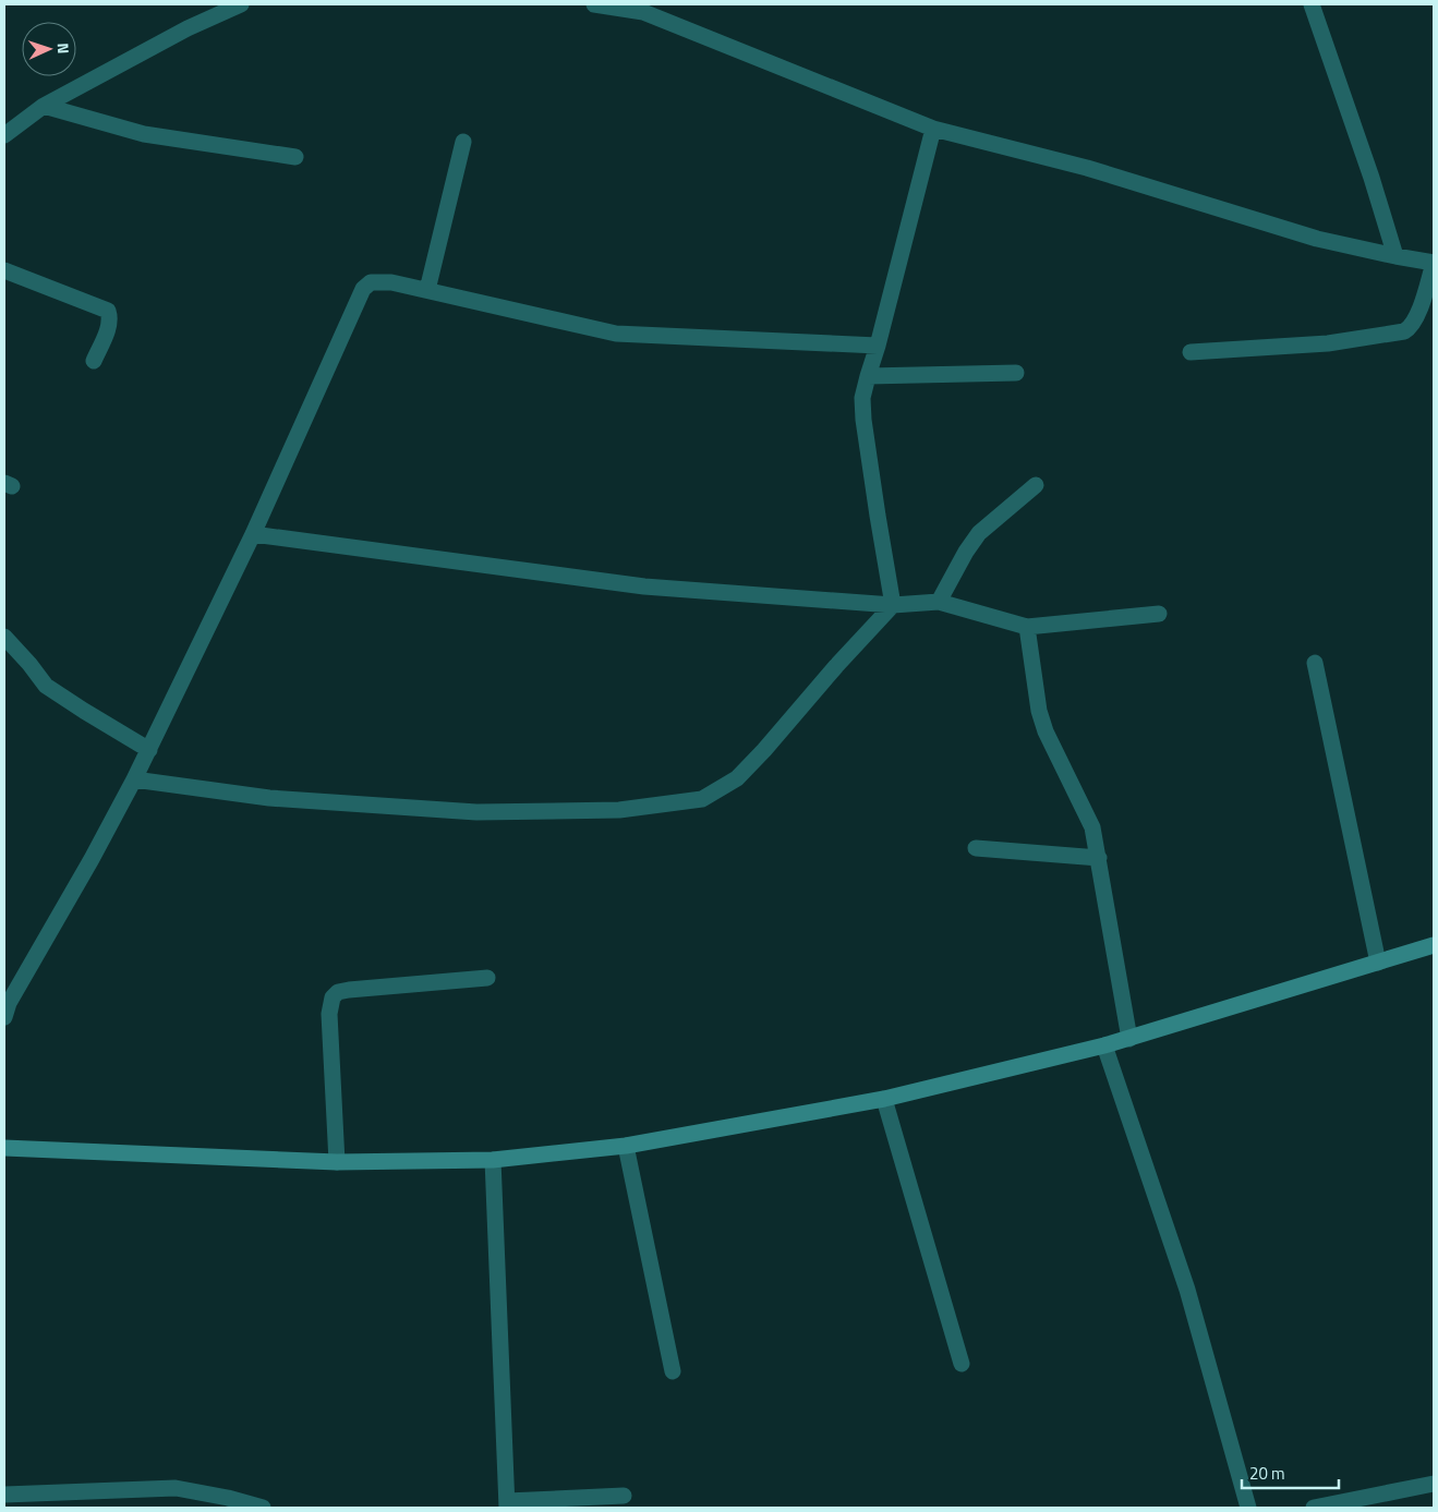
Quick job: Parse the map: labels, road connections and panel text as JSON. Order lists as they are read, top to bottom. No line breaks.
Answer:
{"scale_bar":"20 m","north":"right"}
